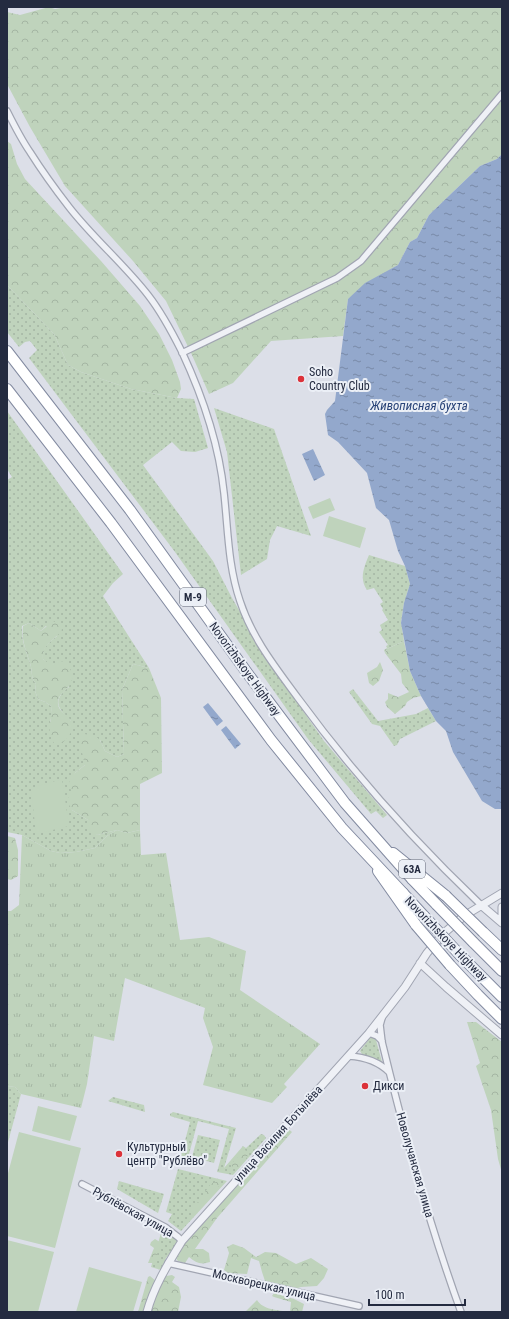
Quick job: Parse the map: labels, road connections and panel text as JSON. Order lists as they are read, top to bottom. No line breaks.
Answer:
{"streets":{"highway":["М-9","Novorizhskoye Highway","63A"],"street":["улица Василия Ботылёва","Новолучанская улица","Рублёвская улица","Москворецкая улица"]},"crossings":[["Novorizhskoye Highway","63A"],["улица Василия Ботылёва","Новолучанская улица"],["улица Василия Ботылёва","Рублёвская улица"],["улица Василия Ботылёва","Москворецкая улица"]],"water":["Живописная бухта"],"places":["Soho Country Club","Дикси","Культурный центр \"Рублёво\""],"scale_bar":"100 m"}
